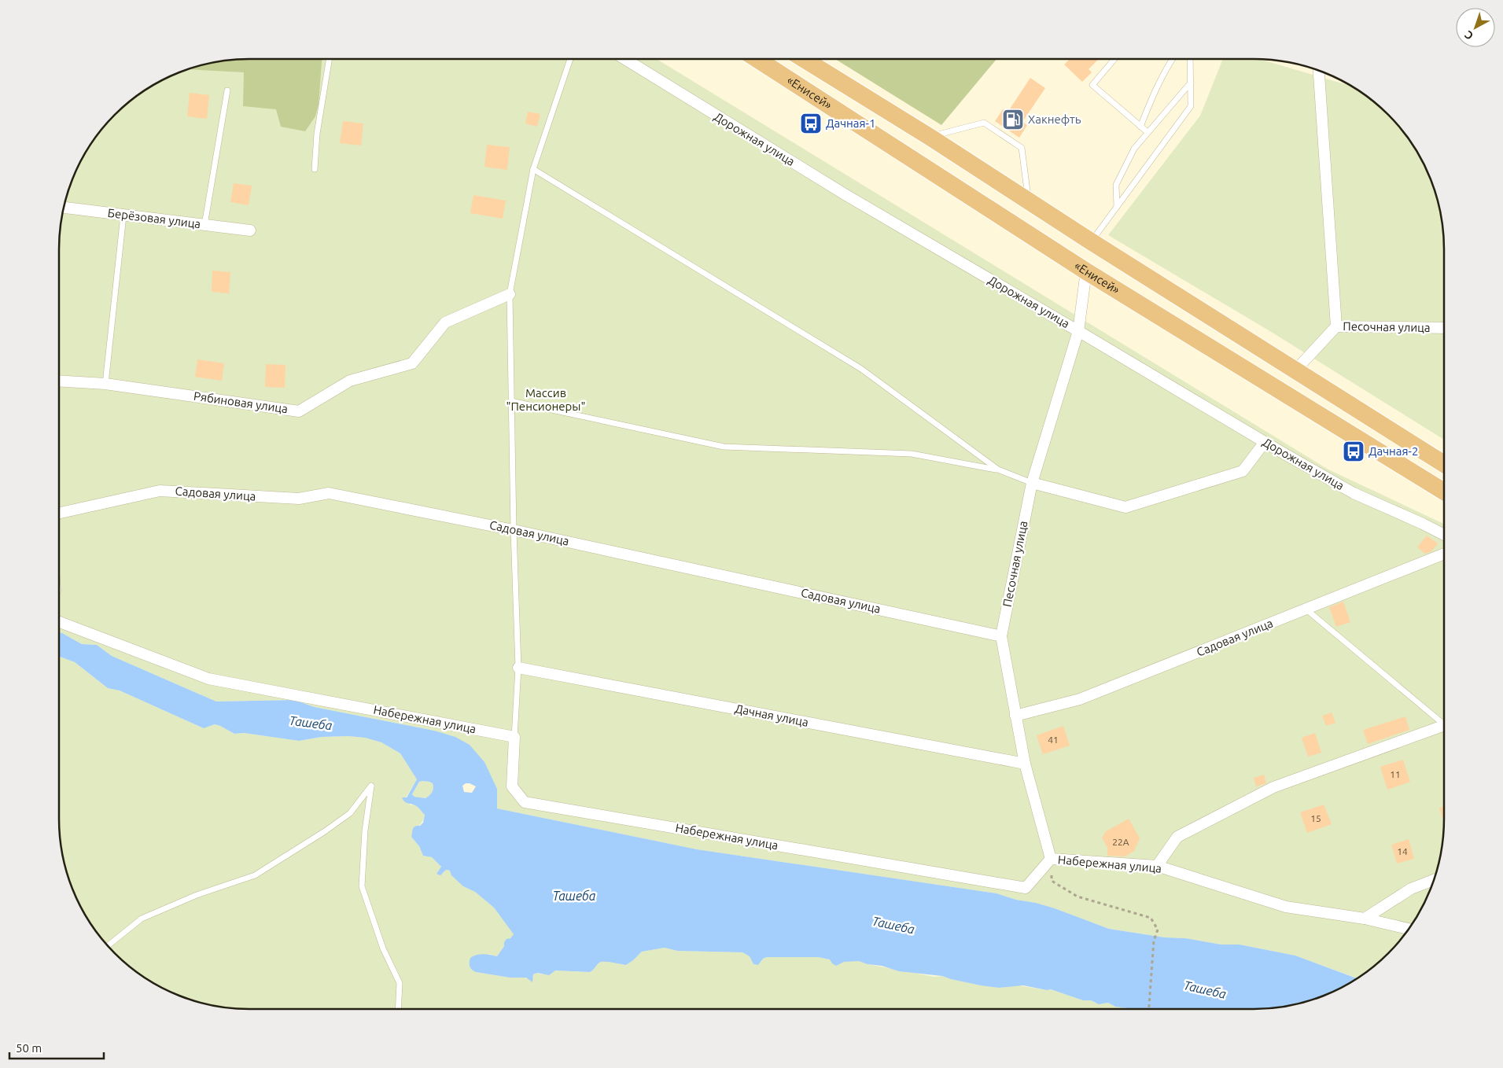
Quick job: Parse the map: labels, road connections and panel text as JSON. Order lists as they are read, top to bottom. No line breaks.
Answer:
{"streets":{"highway":["«Енисей»"],"street":["Дорожная улица","Берёзовая улица","Песочная улица","Рябиновая улица","Садовая улица","Дачная улица","Набережная улица"]},"crossings":[["«Енисей»","Песочная улица"],["Дорожная улица","Песочная улица"],["Песочная улица","Садовая улица"],["Песочная улица","Дачная улица"],["Песочная улица","Набережная улица"]],"water":["Ташеба"],"parks":["Массив \"Пенсионеры\""],"places":{"fuel station":["Хакнефть"],"bus stop":["Дачная-1","Дачная-2"]},"house_numbers":["41","11","15","22А","14"],"scale_bar":"50 m","north":"bottom left"}
